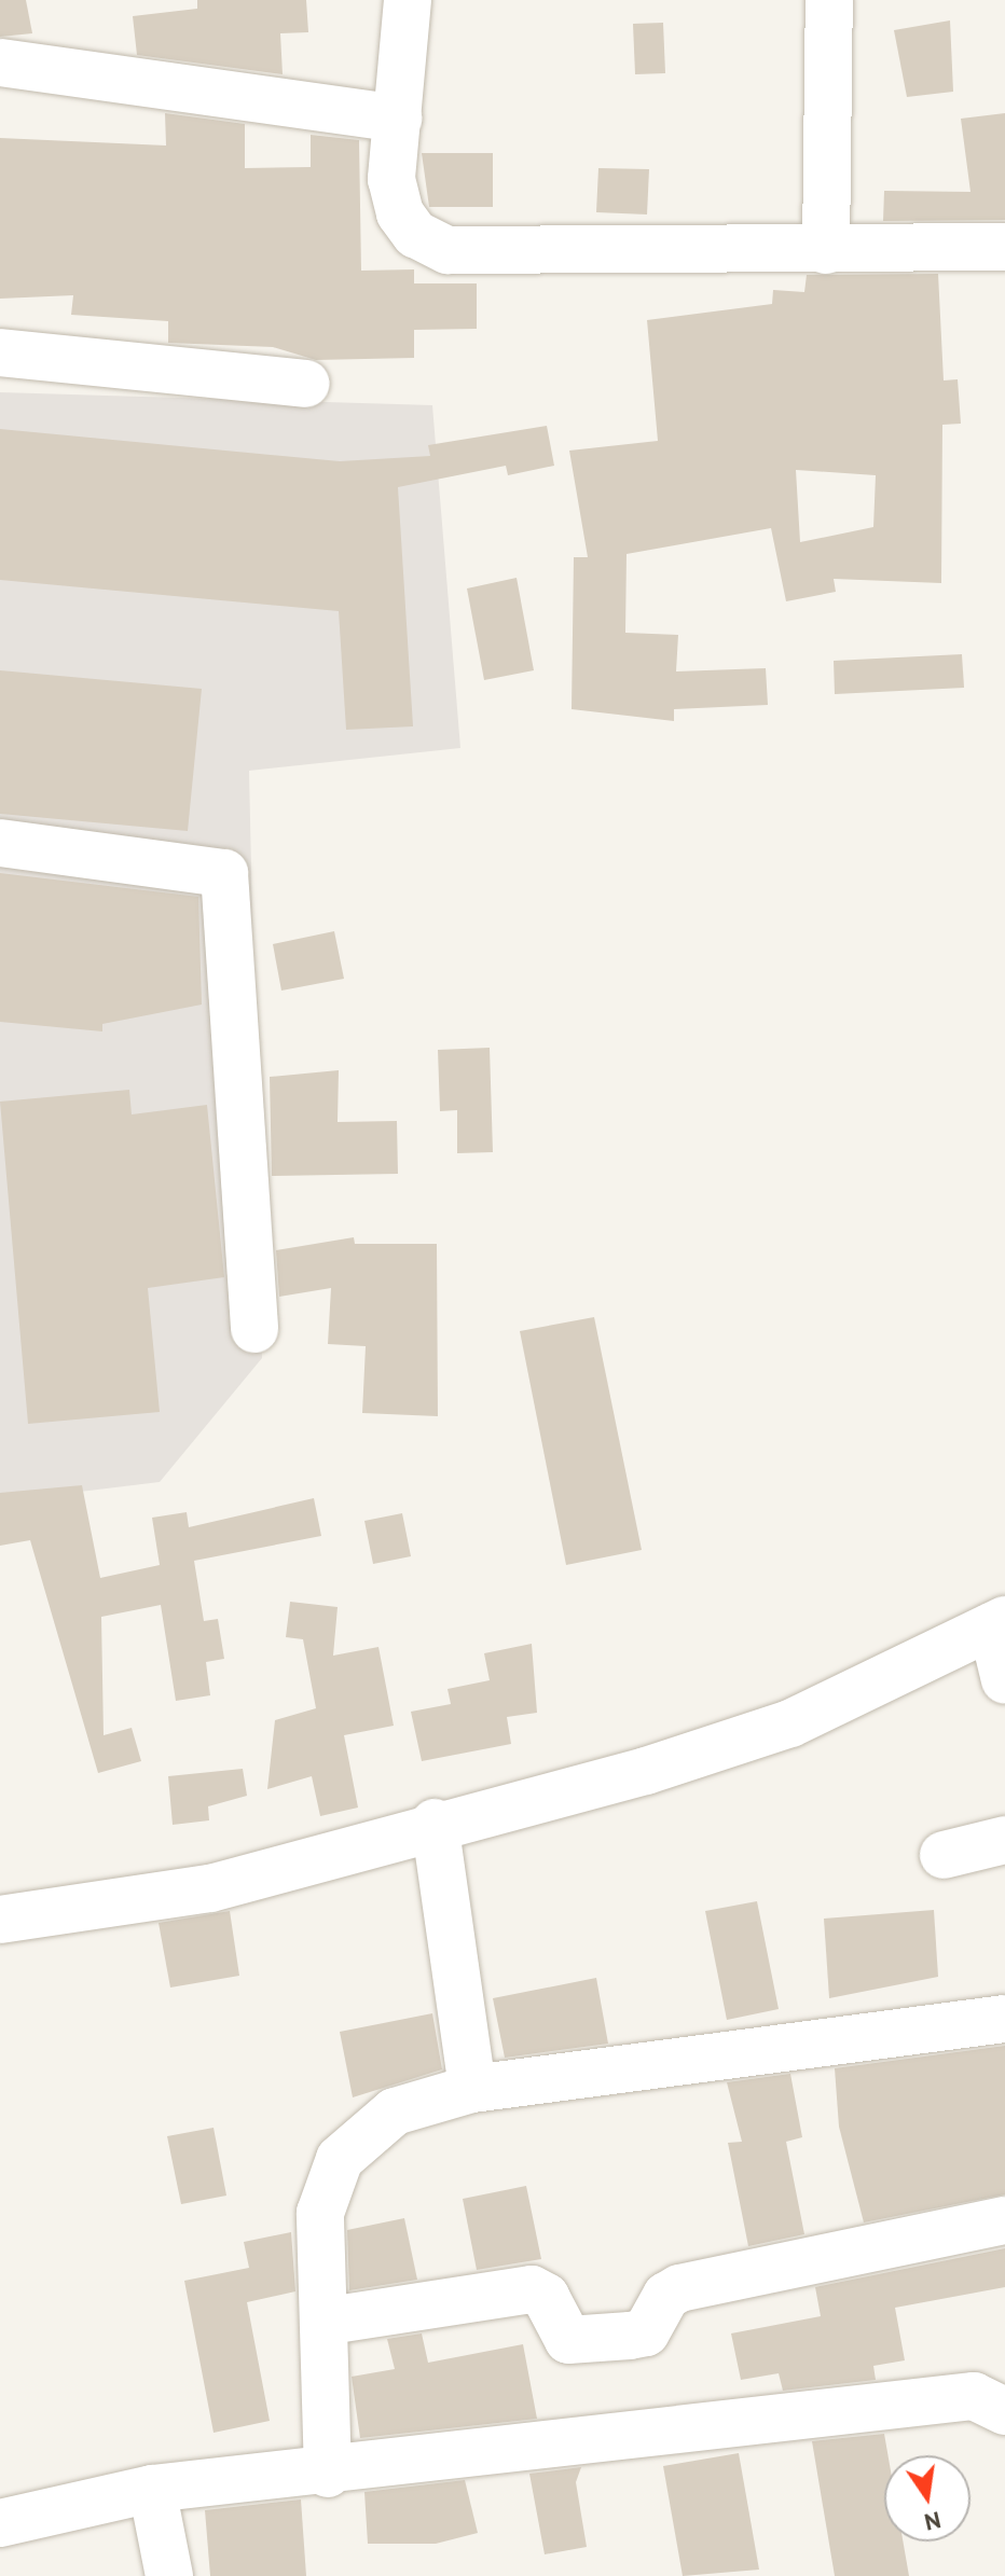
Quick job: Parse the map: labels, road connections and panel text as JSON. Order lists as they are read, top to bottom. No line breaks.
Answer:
{"north":"bottom"}
